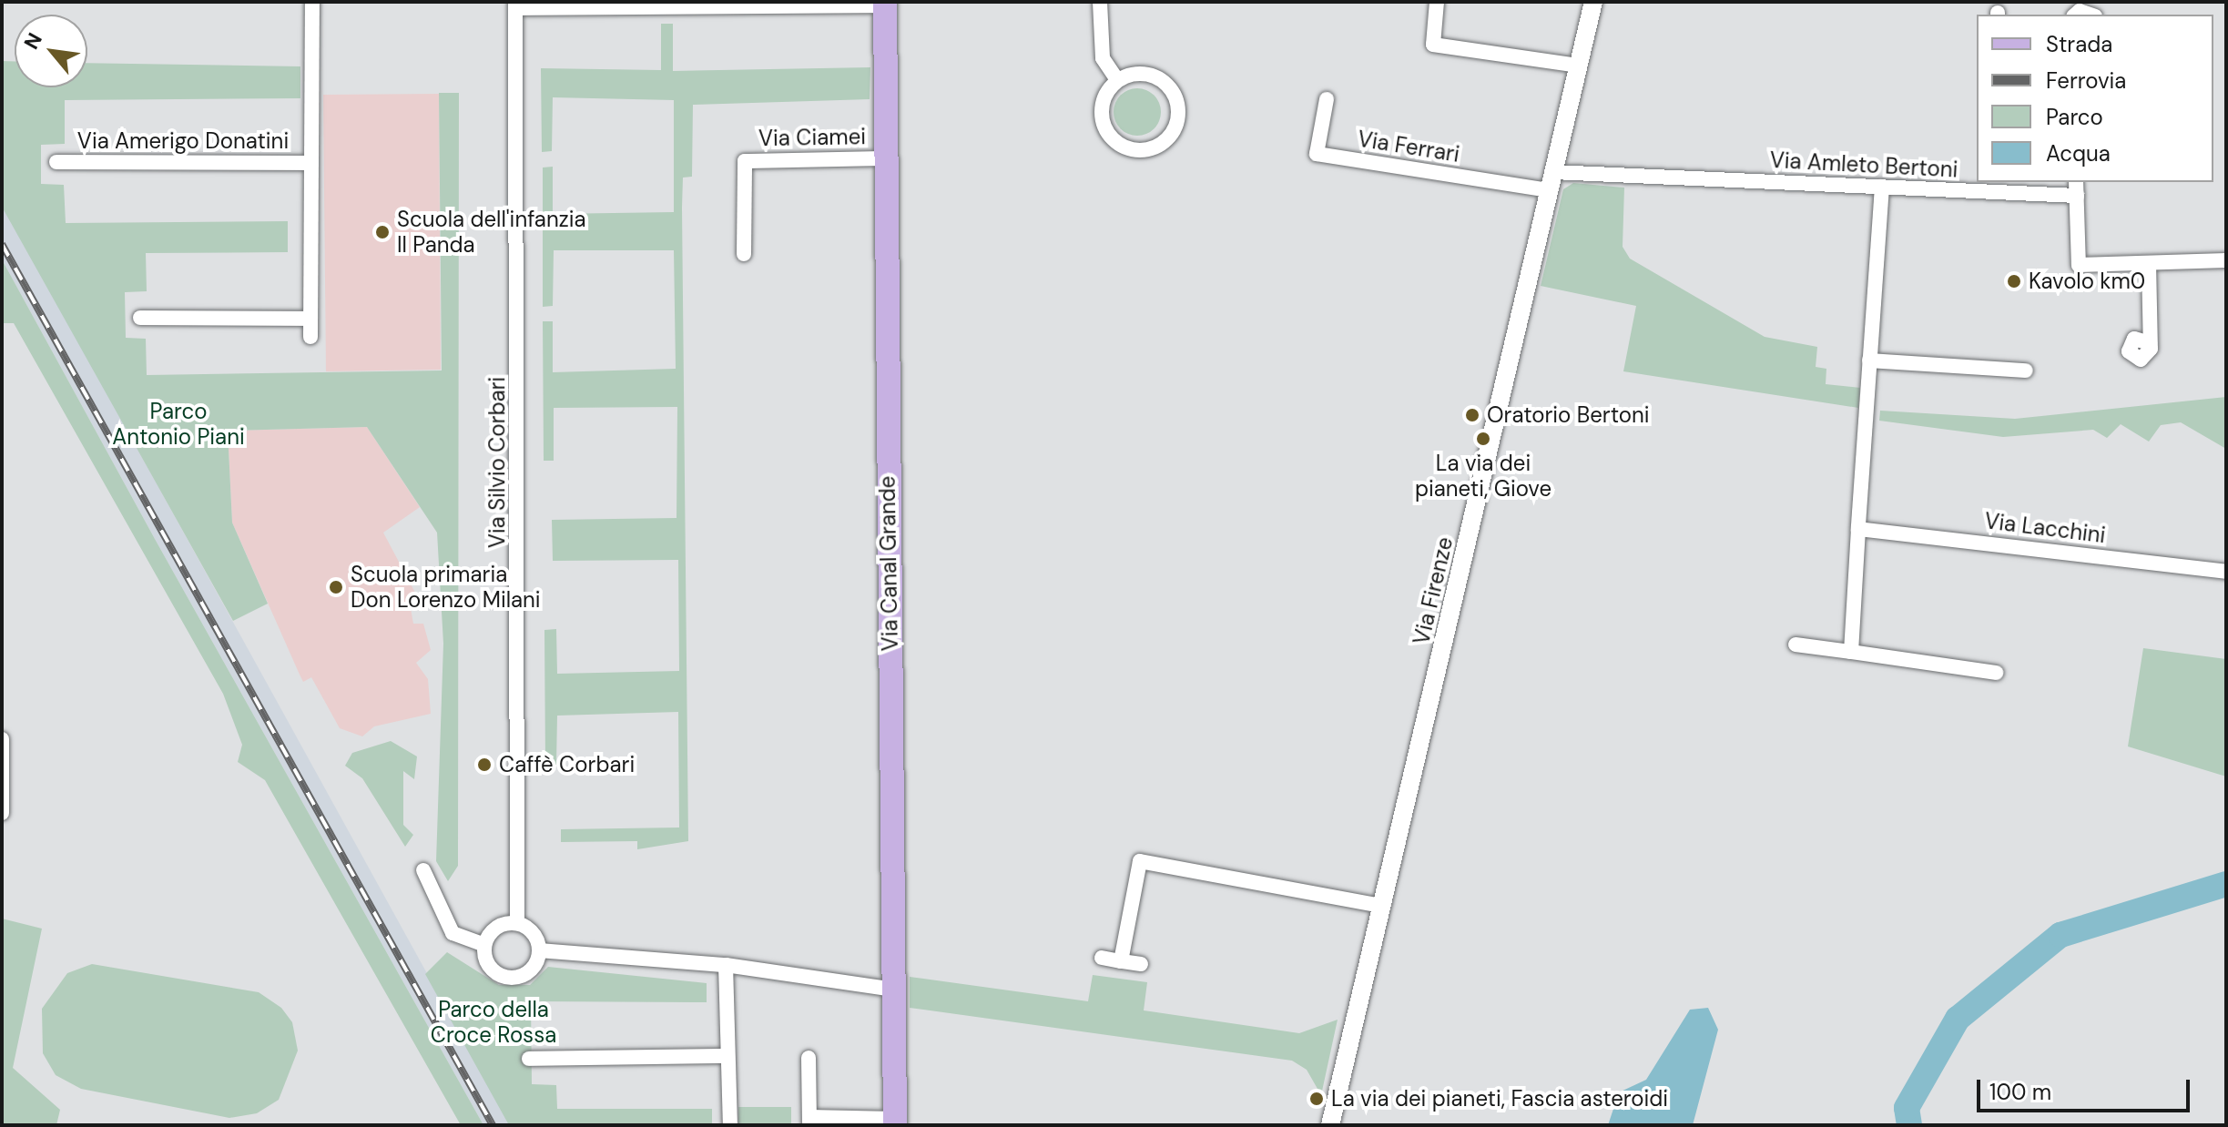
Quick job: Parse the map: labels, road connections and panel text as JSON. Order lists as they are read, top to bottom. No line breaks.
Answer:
{"streets":{"main road":["Via Canal Grande"],"street":["Via Ciamei","Via Amerigo Donatini","Via Ferrari","Via Amleto Bertoni","Via Silvio Corbari","Via Lacchini","Via Firenze"]},"crossings":[["Via Ciamei","Via Canal Grande"],["Via Ferrari","Via Amleto Bertoni"],["Via Ferrari","Via Firenze"],["Via Amleto Bertoni","Via Firenze"]],"parks":["Parco Antonio Piani","Parco della Croce Rossa"],"places":["Scuola dell'infanzia Il Panda","Kavolo km0","Oratorio Bertoni","La via dei pianeti, Giove","Scuola primaria Don Lorenzo Milani","Caffè Corbari","La via dei pianeti, Fascia asteroidi"],"legend":["Strada","Ferrovia","Parco","Acqua"],"scale_bar":"100 m","north":"top left"}
